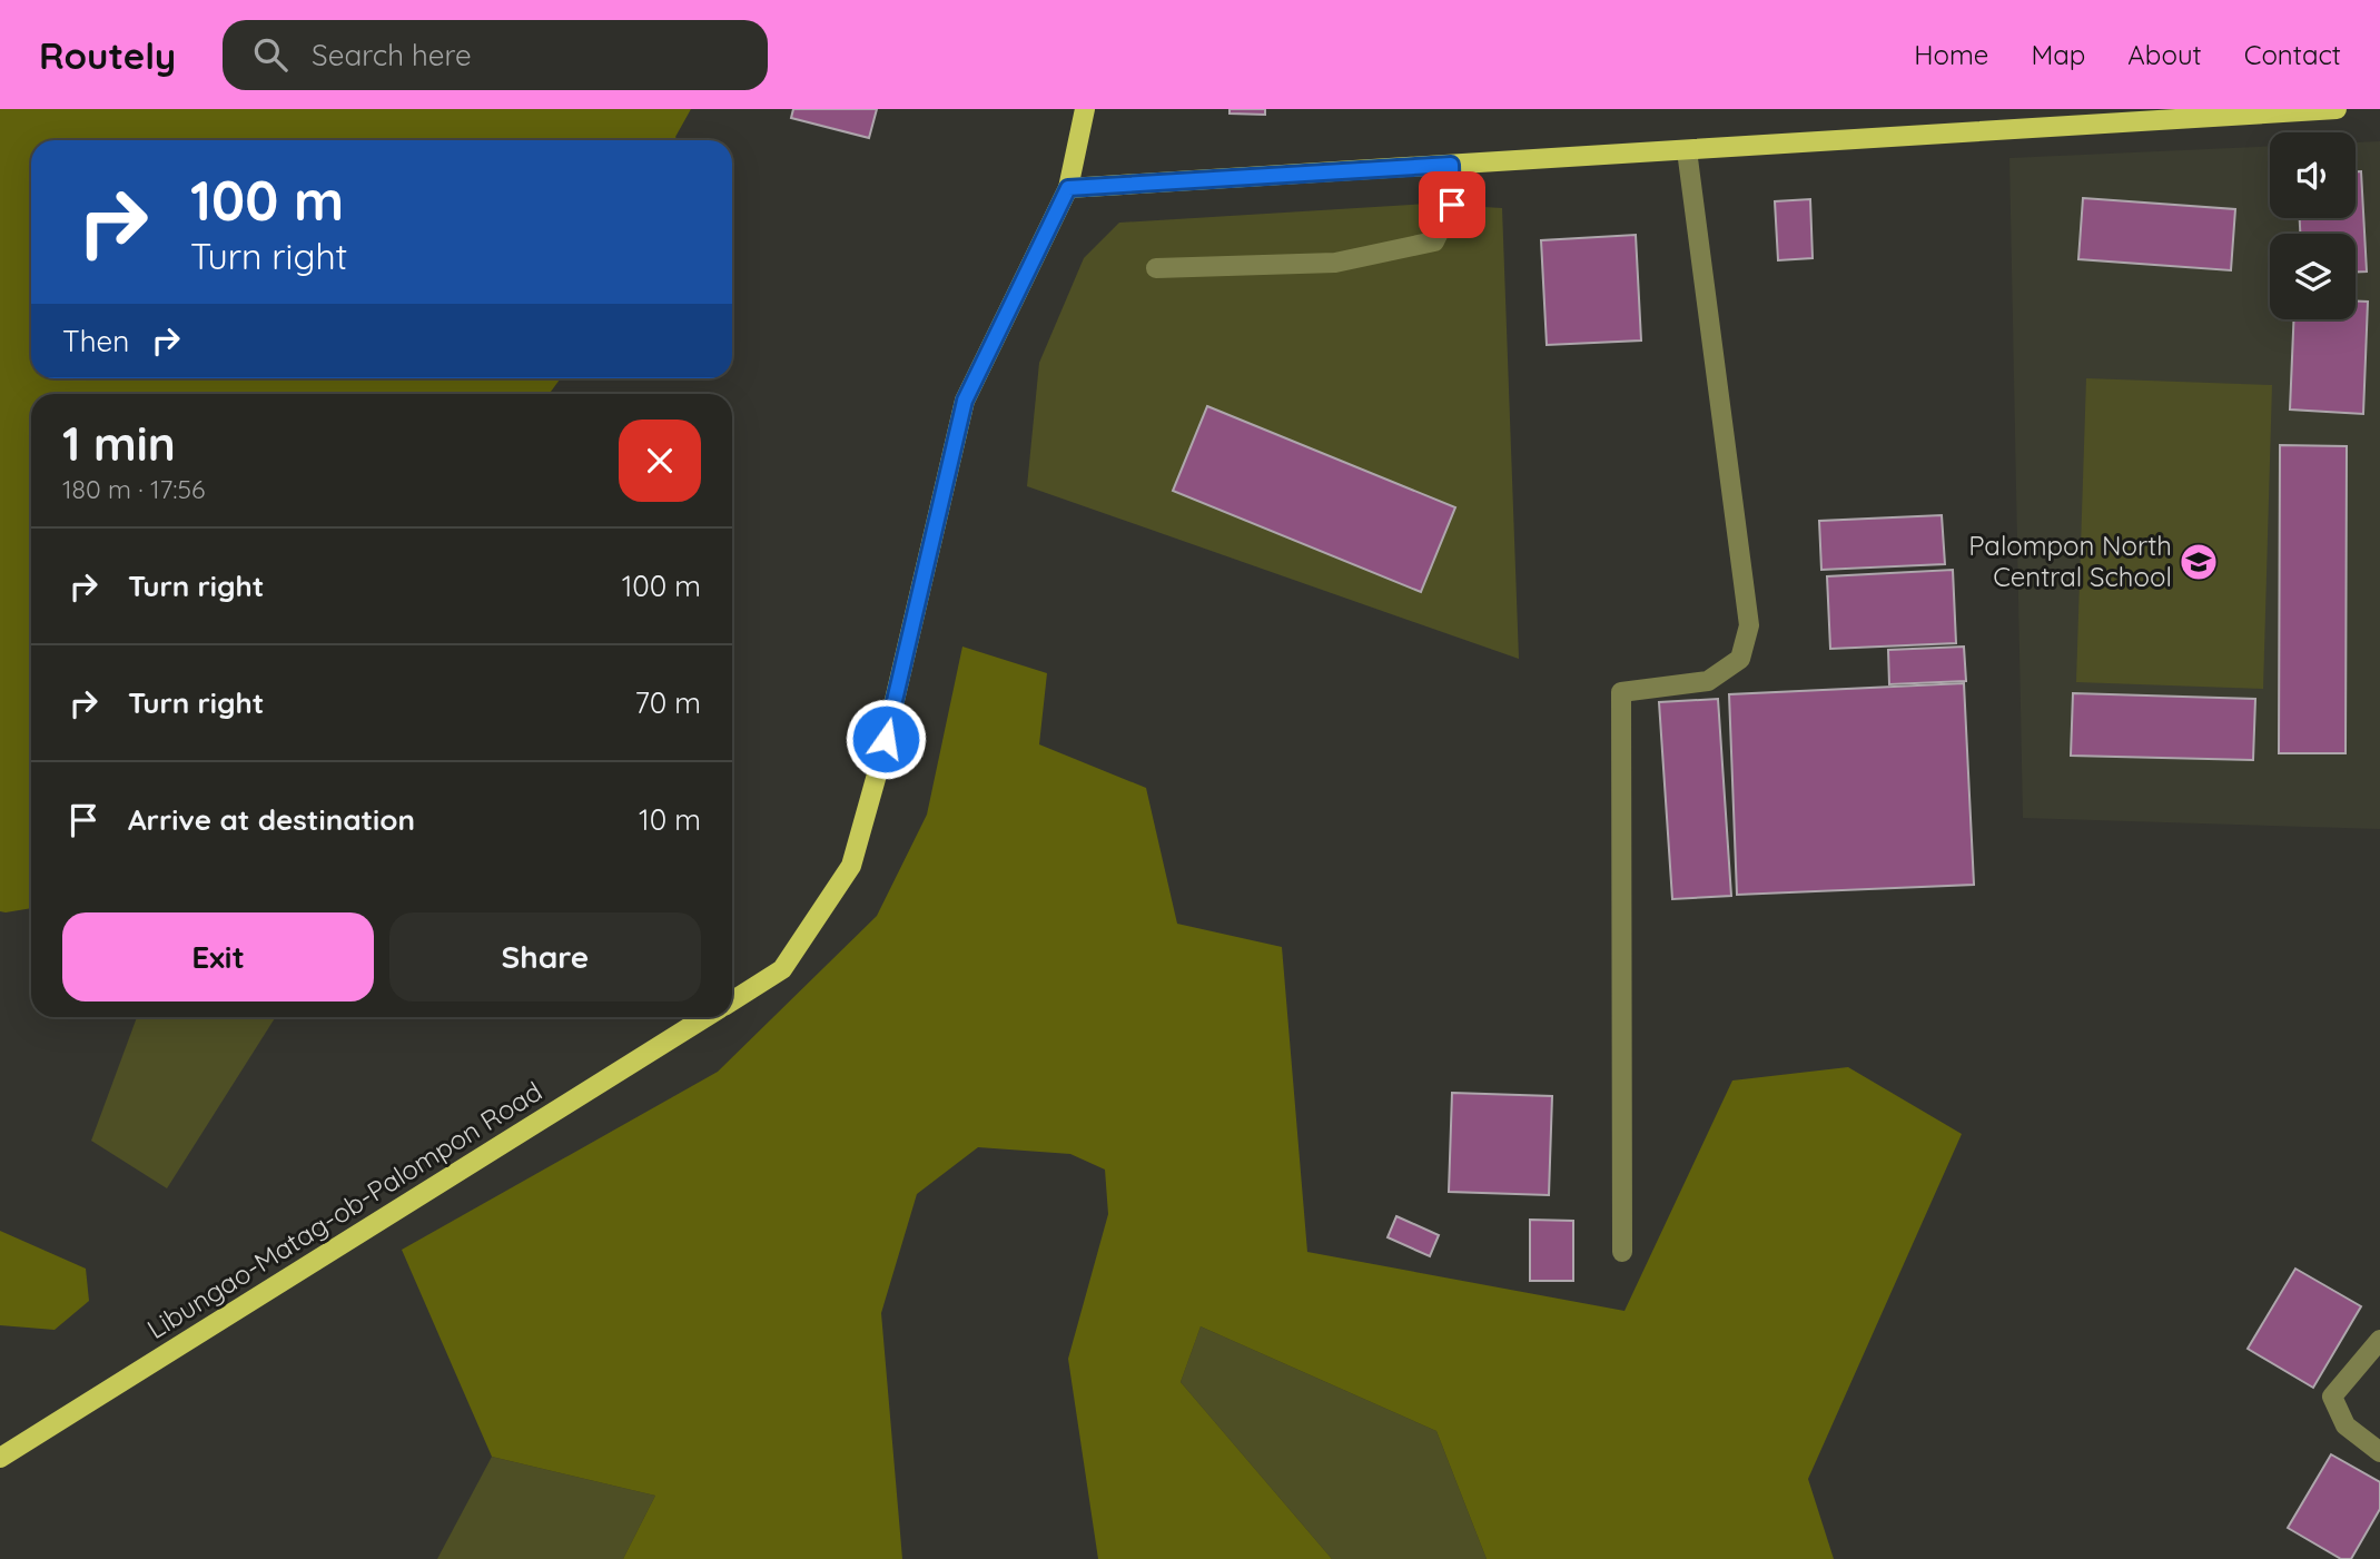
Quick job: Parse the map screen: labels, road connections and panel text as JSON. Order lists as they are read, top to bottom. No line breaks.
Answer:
{"streets":{"main road":["Libungao-Matag-ob-Palompon Road"]},"places":{"school or university":["Palompon North Central School"]},"page":{"header":"Routely","search":"Search here","nav":["Home","Map","About","Contact"],"turn":["100 m","Turn right"],"then":"Then","heading":["1 min","180 m · 17:56"],"list":[{"name":"Turn right","value":"100 m"},{"name":"Turn right","value":"70 m"},{"name":"Arrive at destination","value":"10 m"}],"buttons":["Exit","Share"]}}
